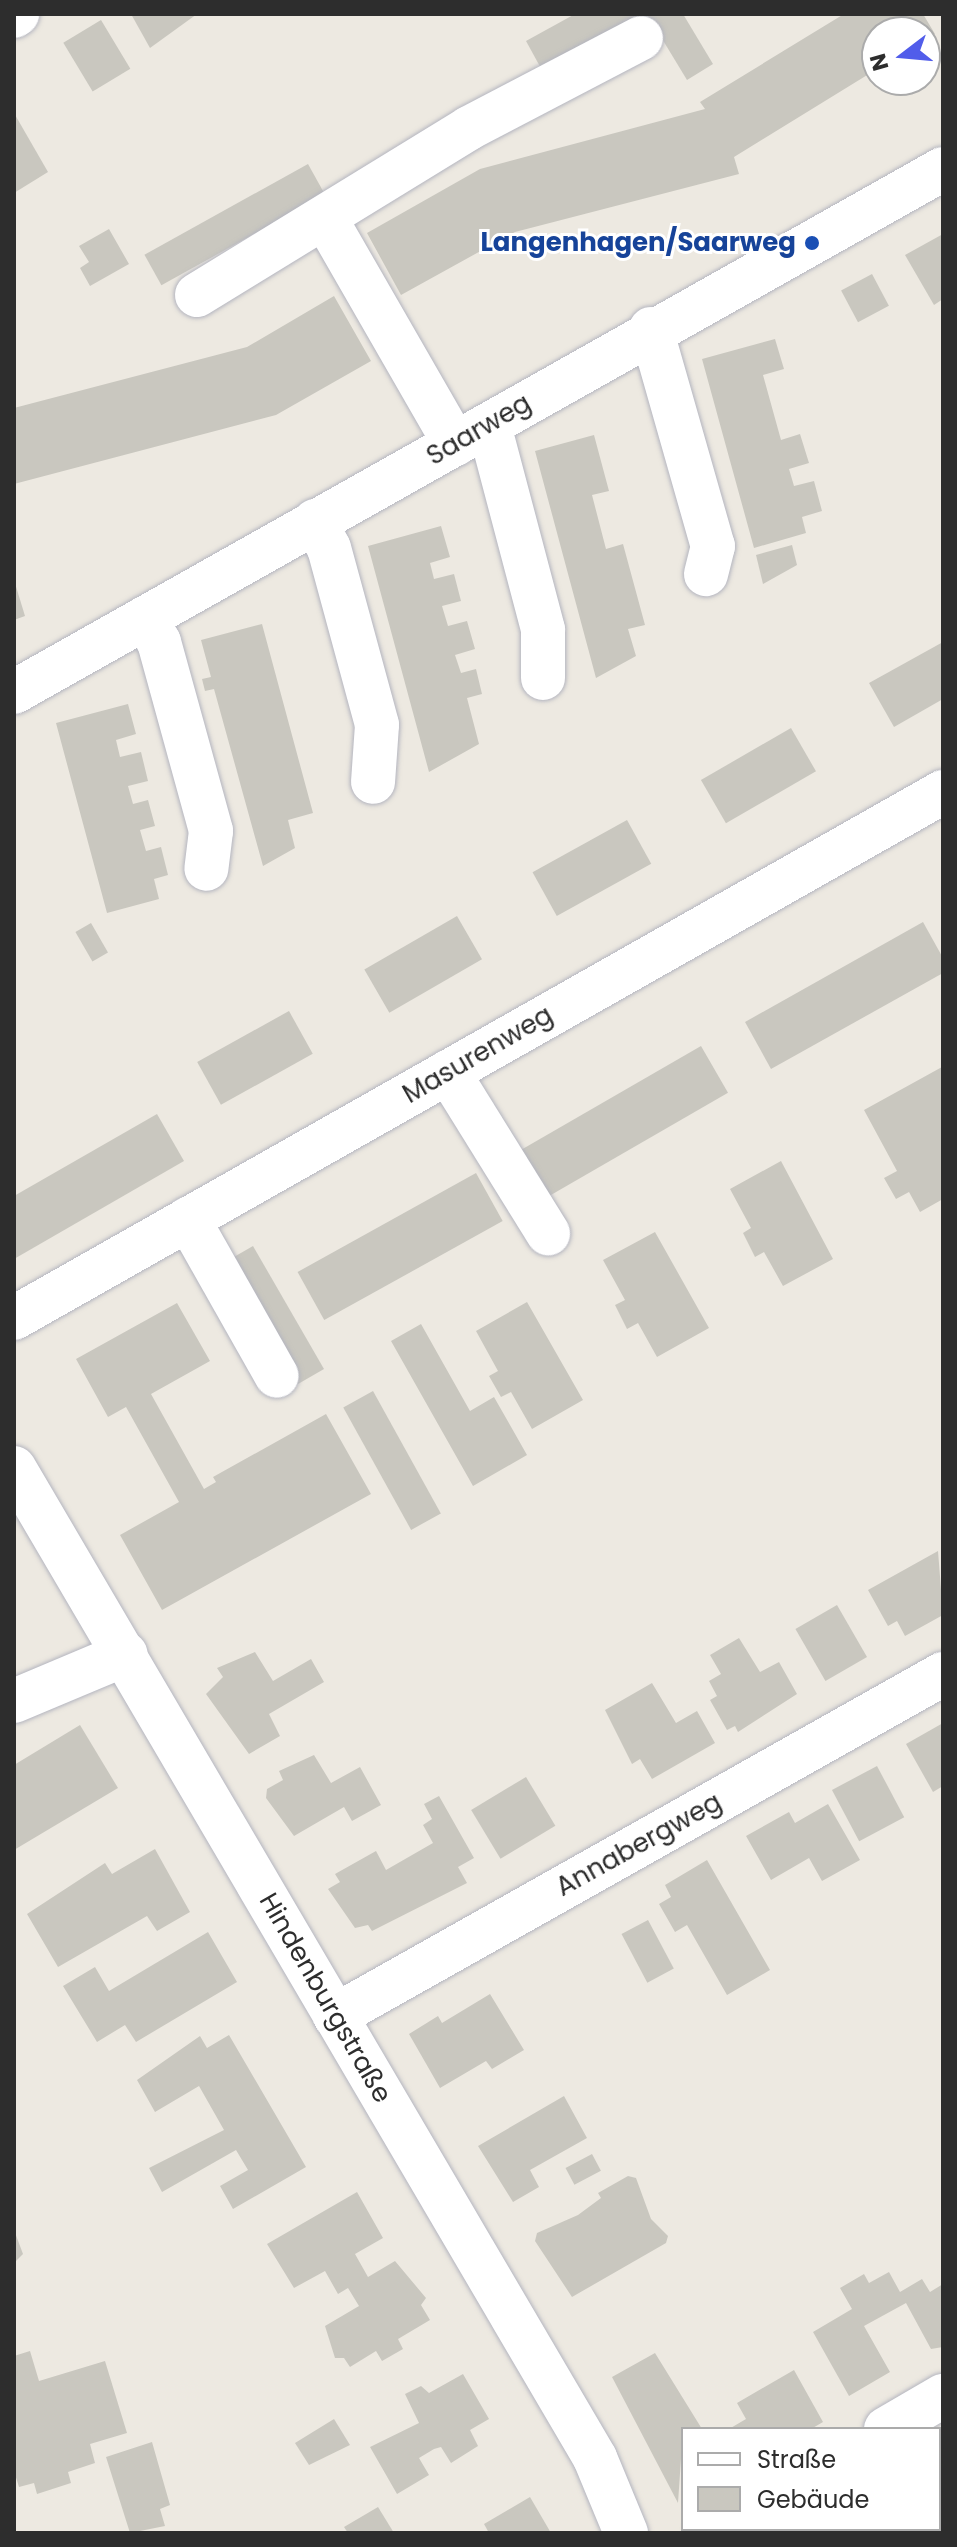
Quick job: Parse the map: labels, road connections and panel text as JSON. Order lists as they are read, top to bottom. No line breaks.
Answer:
{"streets":{"street":["Saarweg","Masurenweg","Annabergweg","Hindenburgstraße"]},"crossings":[["Annabergweg","Hindenburgstraße"]],"places":["Langenhagen/Saarweg"],"legend":["Straße","Gebäude"],"north":"left"}
